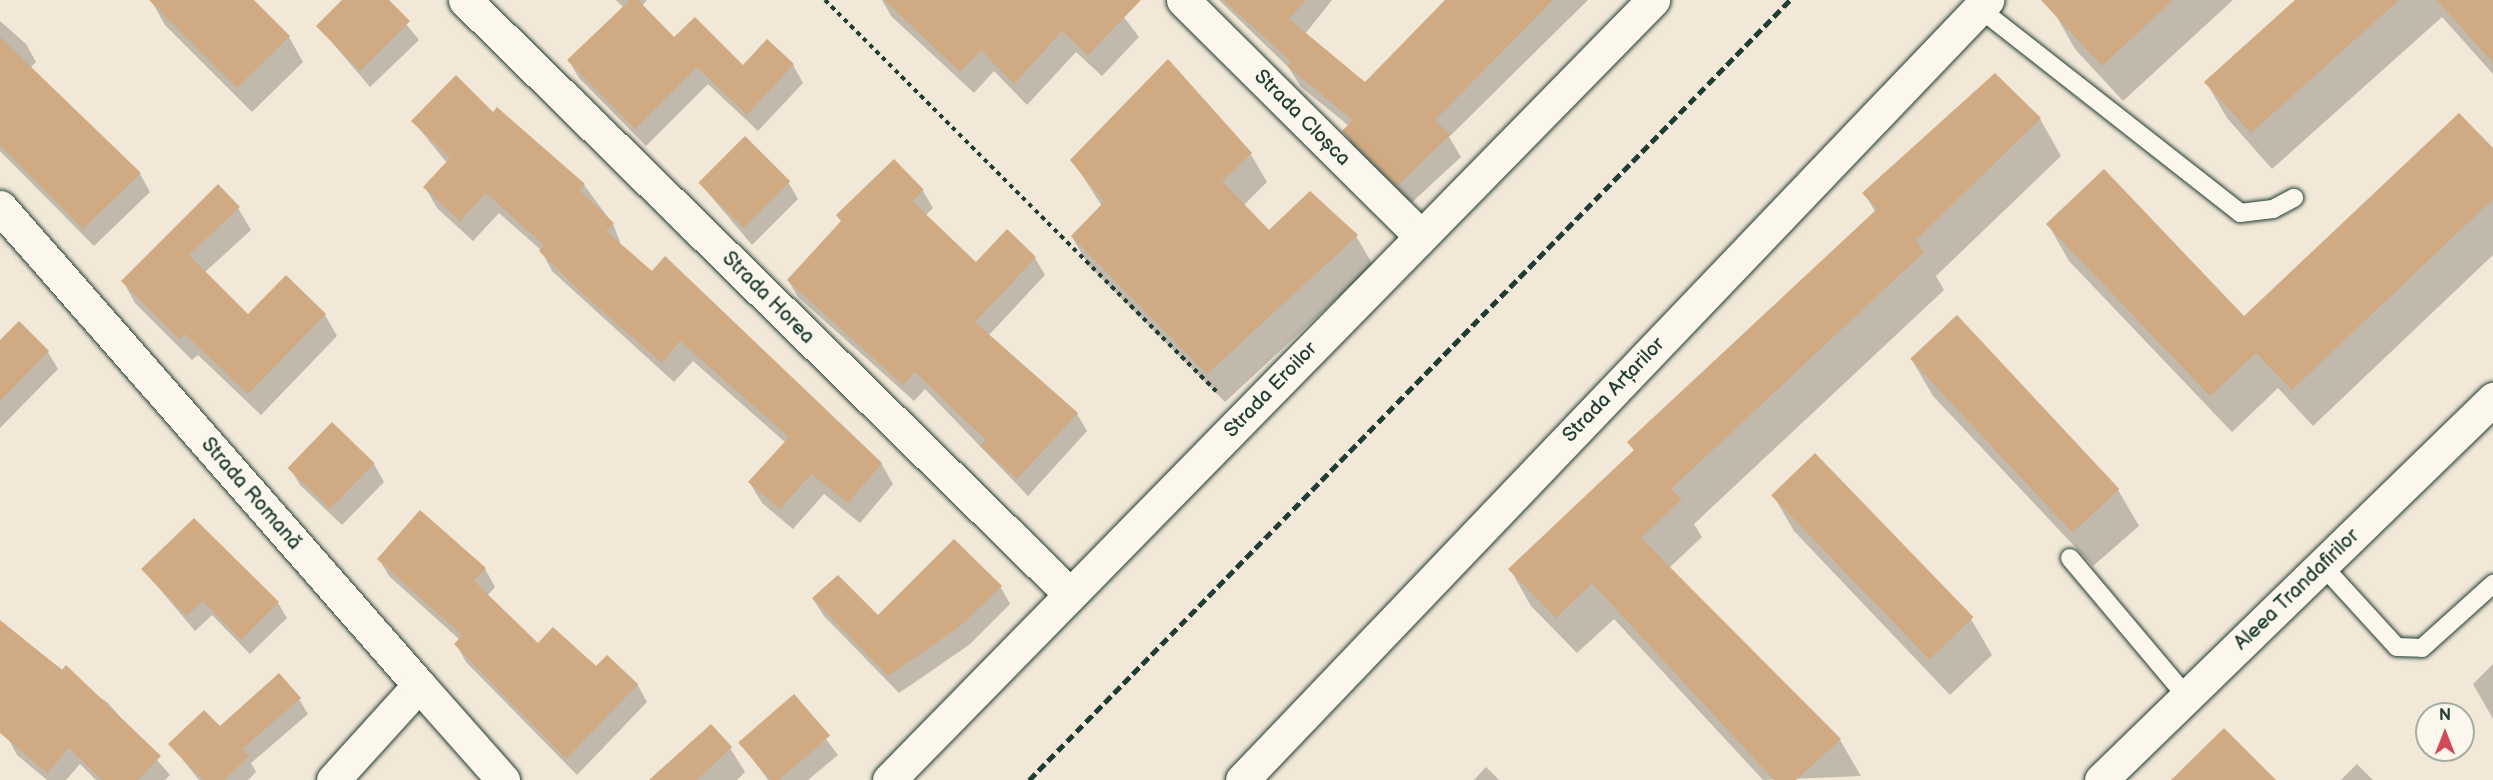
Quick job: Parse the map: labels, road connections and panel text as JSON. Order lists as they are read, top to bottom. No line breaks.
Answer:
{"streets":{"street":["Strada Cloșca","Strada Horea","Strada Eroilor","Strada Arțarilor","Strada Romană","Aleea Trandafirilor"]},"crossings":[["Strada Cloșca","Strada Eroilor"],["Strada Horea","Strada Eroilor"]],"north":"top"}
